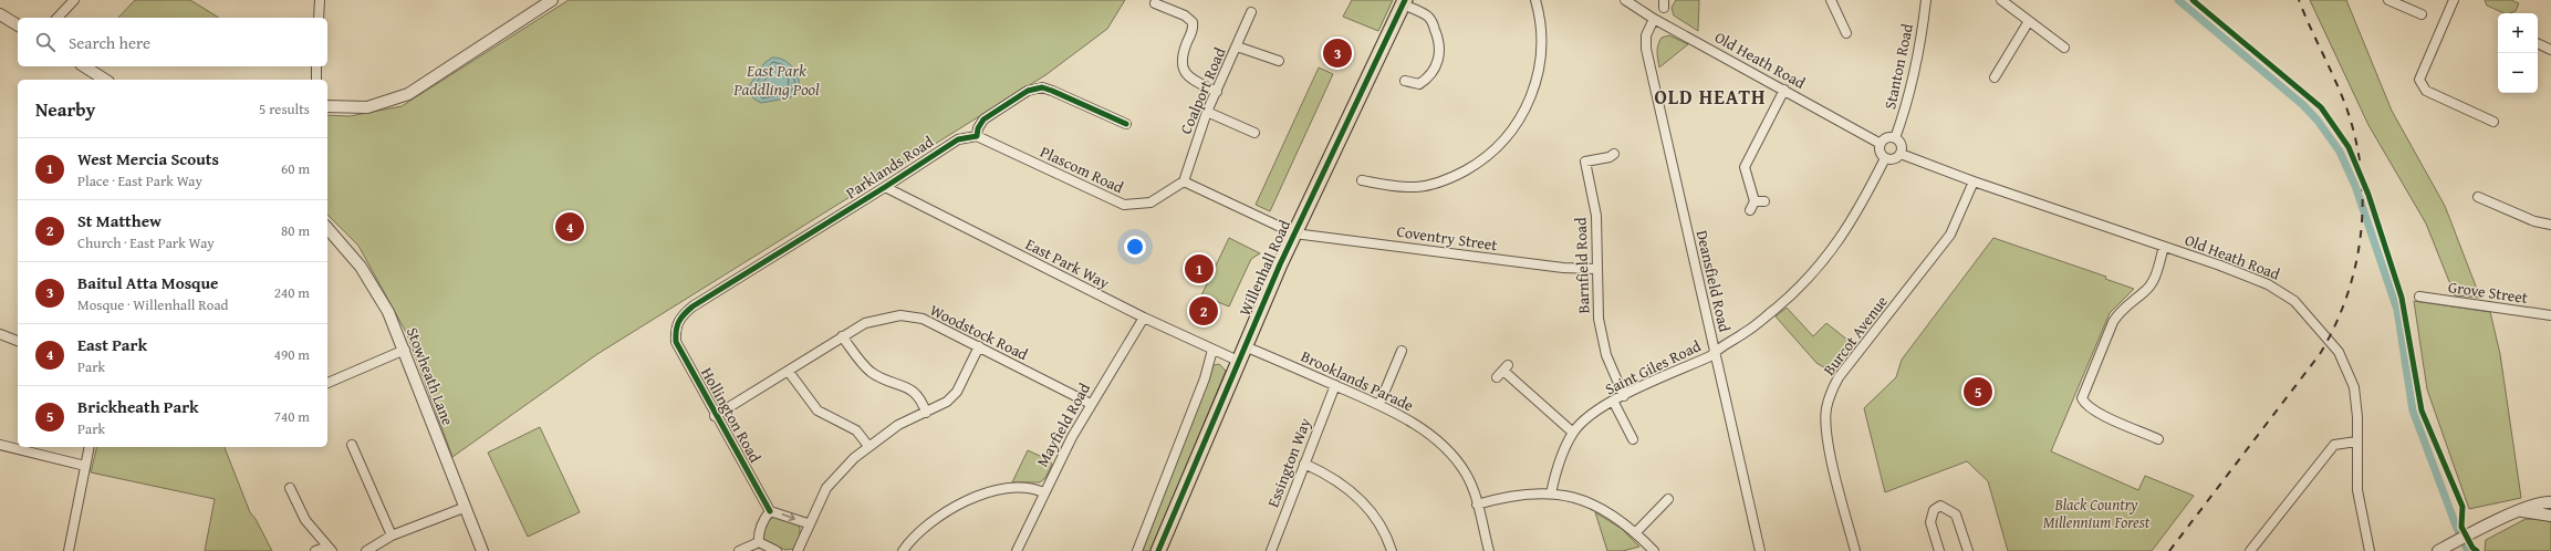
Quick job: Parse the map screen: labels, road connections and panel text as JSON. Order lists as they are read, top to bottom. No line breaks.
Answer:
{"streets":{"highway":["Willenhall Road"],"street":["Old Heath Road","Stanton Road","Coalport Road","Parklands Road","Plascom Road","Coventry Street","East Park Way","Barnfield Road","Deansfield Road","Grove Street","Woodstock Road","Burcot Avenue","Saint Giles Road","Stowheath Lane","Brooklands Parade","Hollington Road","Mayfield Road","Essington Way"]},"crossings":[["Old Heath Road","Stanton Road"],["Old Heath Road","Deansfield Road"],["Old Heath Road","Burcot Avenue"],["Old Heath Road","Saint Giles Road"],["Stanton Road","Saint Giles Road"],["Coalport Road","Plascom Road"],["Parklands Road","Plascom Road"],["Parklands Road","East Park Way"],["Parklands Road","Hollington Road"],["Coventry Street","Barnfield Road"],["Coventry Street","Willenhall Road"],["East Park Way","Willenhall Road"],["East Park Way","Mayfield Road"],["Barnfield Road","Saint Giles Road"],["Willenhall Road","Brooklands Parade"],["Deansfield Road","Saint Giles Road"],["Woodstock Road","Hollington Road"],["Woodstock Road","Mayfield Road"],["Brooklands Parade","Essington Way"]],"districts":["OLD HEATH"],"water":["East Park Paddling Pool"],"parks":["Black Country Millennium Forest"],"page":{"map_buttons":["+","−"],"search":"Search here","pins":["3","4","1","2","5"],"heading":["Nearby","5 results"],"list":[{"mark":"1","name":"West Mercia Scouts","note":"Place · East Park Way","value":"60 m"},{"mark":"2","name":"St Matthew","note":"Church · East Park Way","value":"80 m"},{"mark":"3","name":"Baitul Atta Mosque","note":"Mosque · Willenhall Road","value":"240 m"},{"mark":"4","name":"East Park","note":"Park","value":"490 m"},{"mark":"5","name":"Brickheath Park","note":"Park","value":"740 m"}]}}
